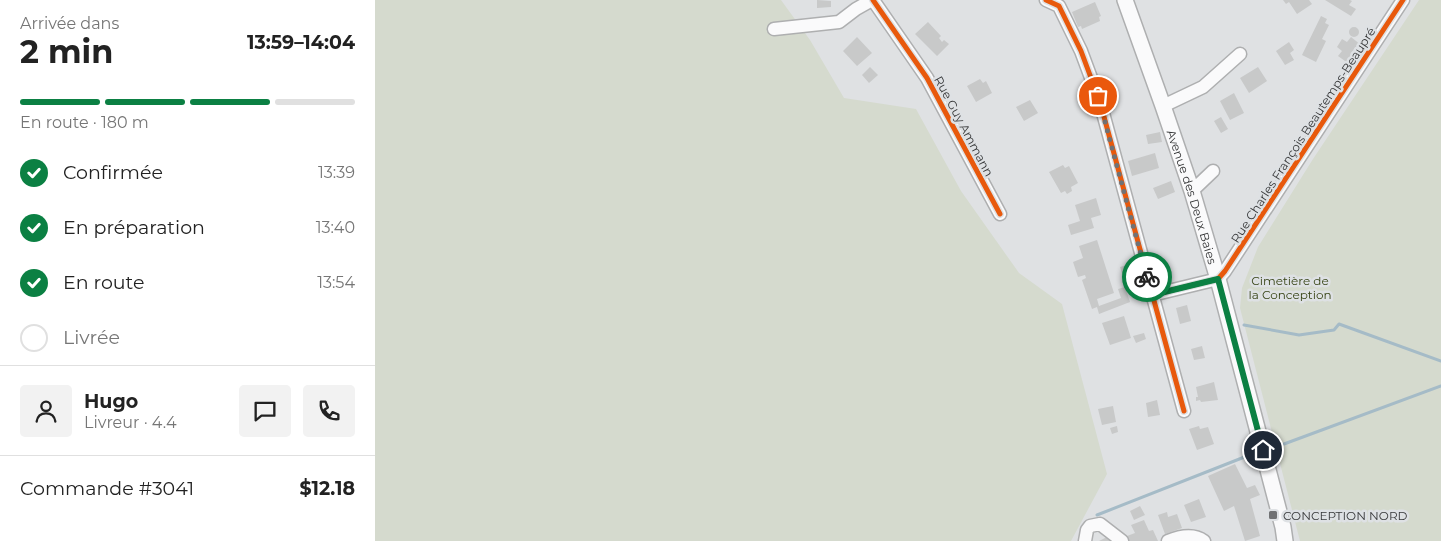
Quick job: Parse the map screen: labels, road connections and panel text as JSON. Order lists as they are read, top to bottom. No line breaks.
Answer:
{"streets":{"main road":["Avenue des Deux Baies"],"street":["Rue Guy Ammann","Rue Charles François Beautemps-Beaupré"]},"crossings":[["Rue Charles François Beautemps-Beaupré","Avenue des Deux Baies"]],"parks":["Cimetière de la Conception"],"places":{"transit":["CONCEPTION NORD"]},"page":{"heading":["2 min","Arrivée dans","13:59–14:04"],"panel":["Hugo","Livreur · 4.4","Commande #3041","$12.18"],"bar":"En route · 180 m","list":[["Confirmée","13:39"],["En préparation","13:40"],["En route","13:54"],"Livrée"]}}
